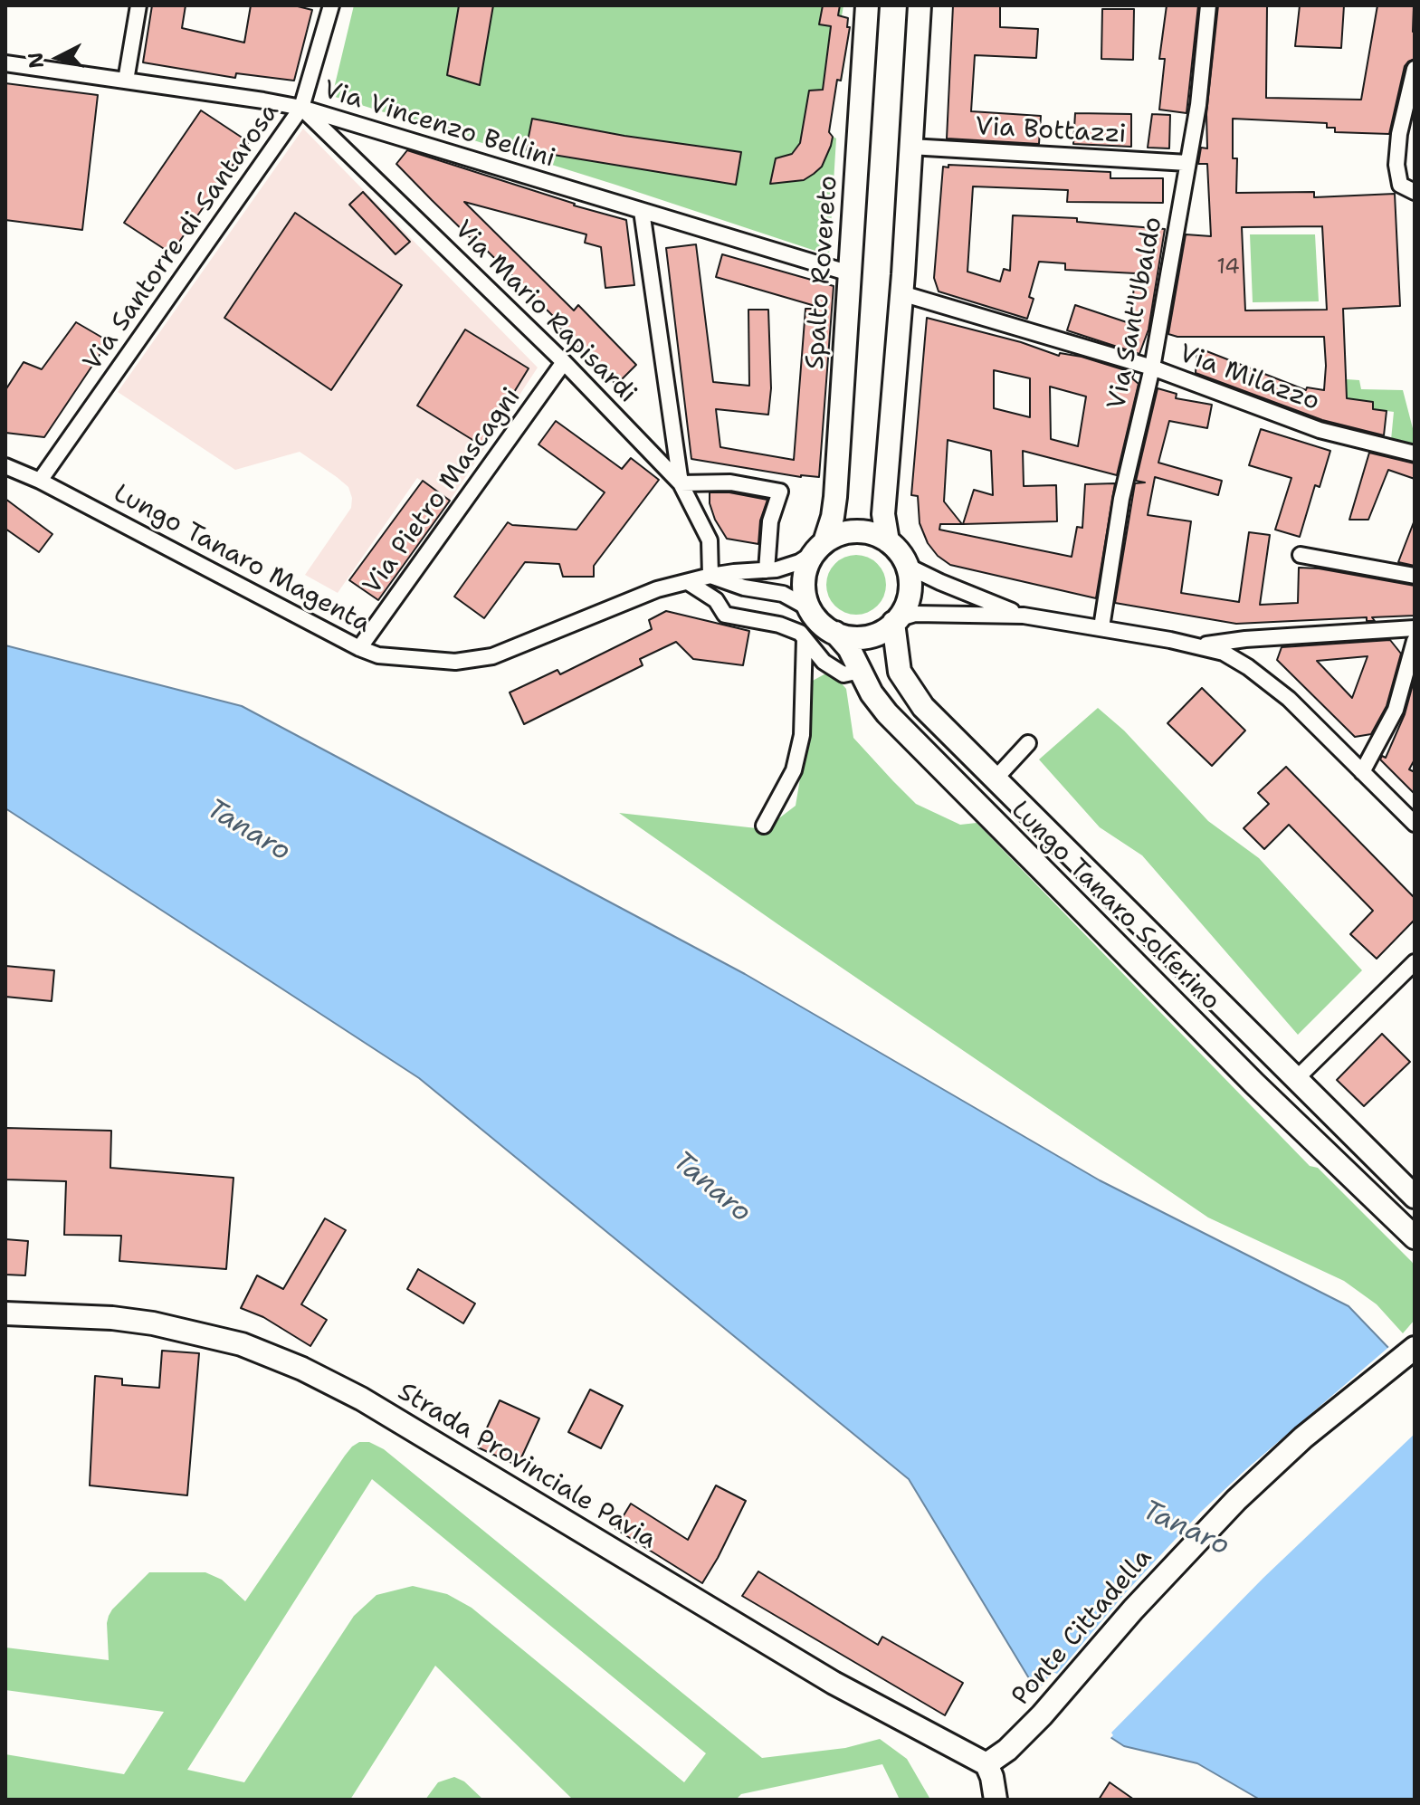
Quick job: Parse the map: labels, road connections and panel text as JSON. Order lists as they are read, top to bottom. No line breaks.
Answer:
{"streets":{"main road":["Spalto Rovereto","Lungo Tanaro Solferino","Strada Provinciale Pavia","Ponte Cittadella"],"street":["Via Vincenzo Bellini","Via Bottazzi","Via Santorre di Santarosa","Via Mario Rapisardi","Via Sant'Ubaldo","Via Milazzo","Via Pietro Mascagni","Lungo Tanaro Magenta"]},"crossings":[["Via Vincenzo Bellini","Via Santorre di Santarosa"],["Via Vincenzo Bellini","Spalto Rovereto"],["Via Vincenzo Bellini","Via Mario Rapisardi"],["Via Bottazzi","Via Sant'Ubaldo"],["Via Santorre di Santarosa","Via Mario Rapisardi"],["Via Santorre di Santarosa","Lungo Tanaro Magenta"],["Spalto Rovereto","Lungo Tanaro Magenta"],["Spalto Rovereto","Lungo Tanaro Solferino"],["Via Mario Rapisardi","Via Pietro Mascagni"],["Via Mario Rapisardi","Lungo Tanaro Magenta"],["Via Sant'Ubaldo","Via Milazzo"],["Via Pietro Mascagni","Lungo Tanaro Magenta"],["Lungo Tanaro Magenta","Lungo Tanaro Solferino"],["Strada Provinciale Pavia","Ponte Cittadella"]],"water":["Tanaro"],"house_numbers":["14"],"north":"left"}
